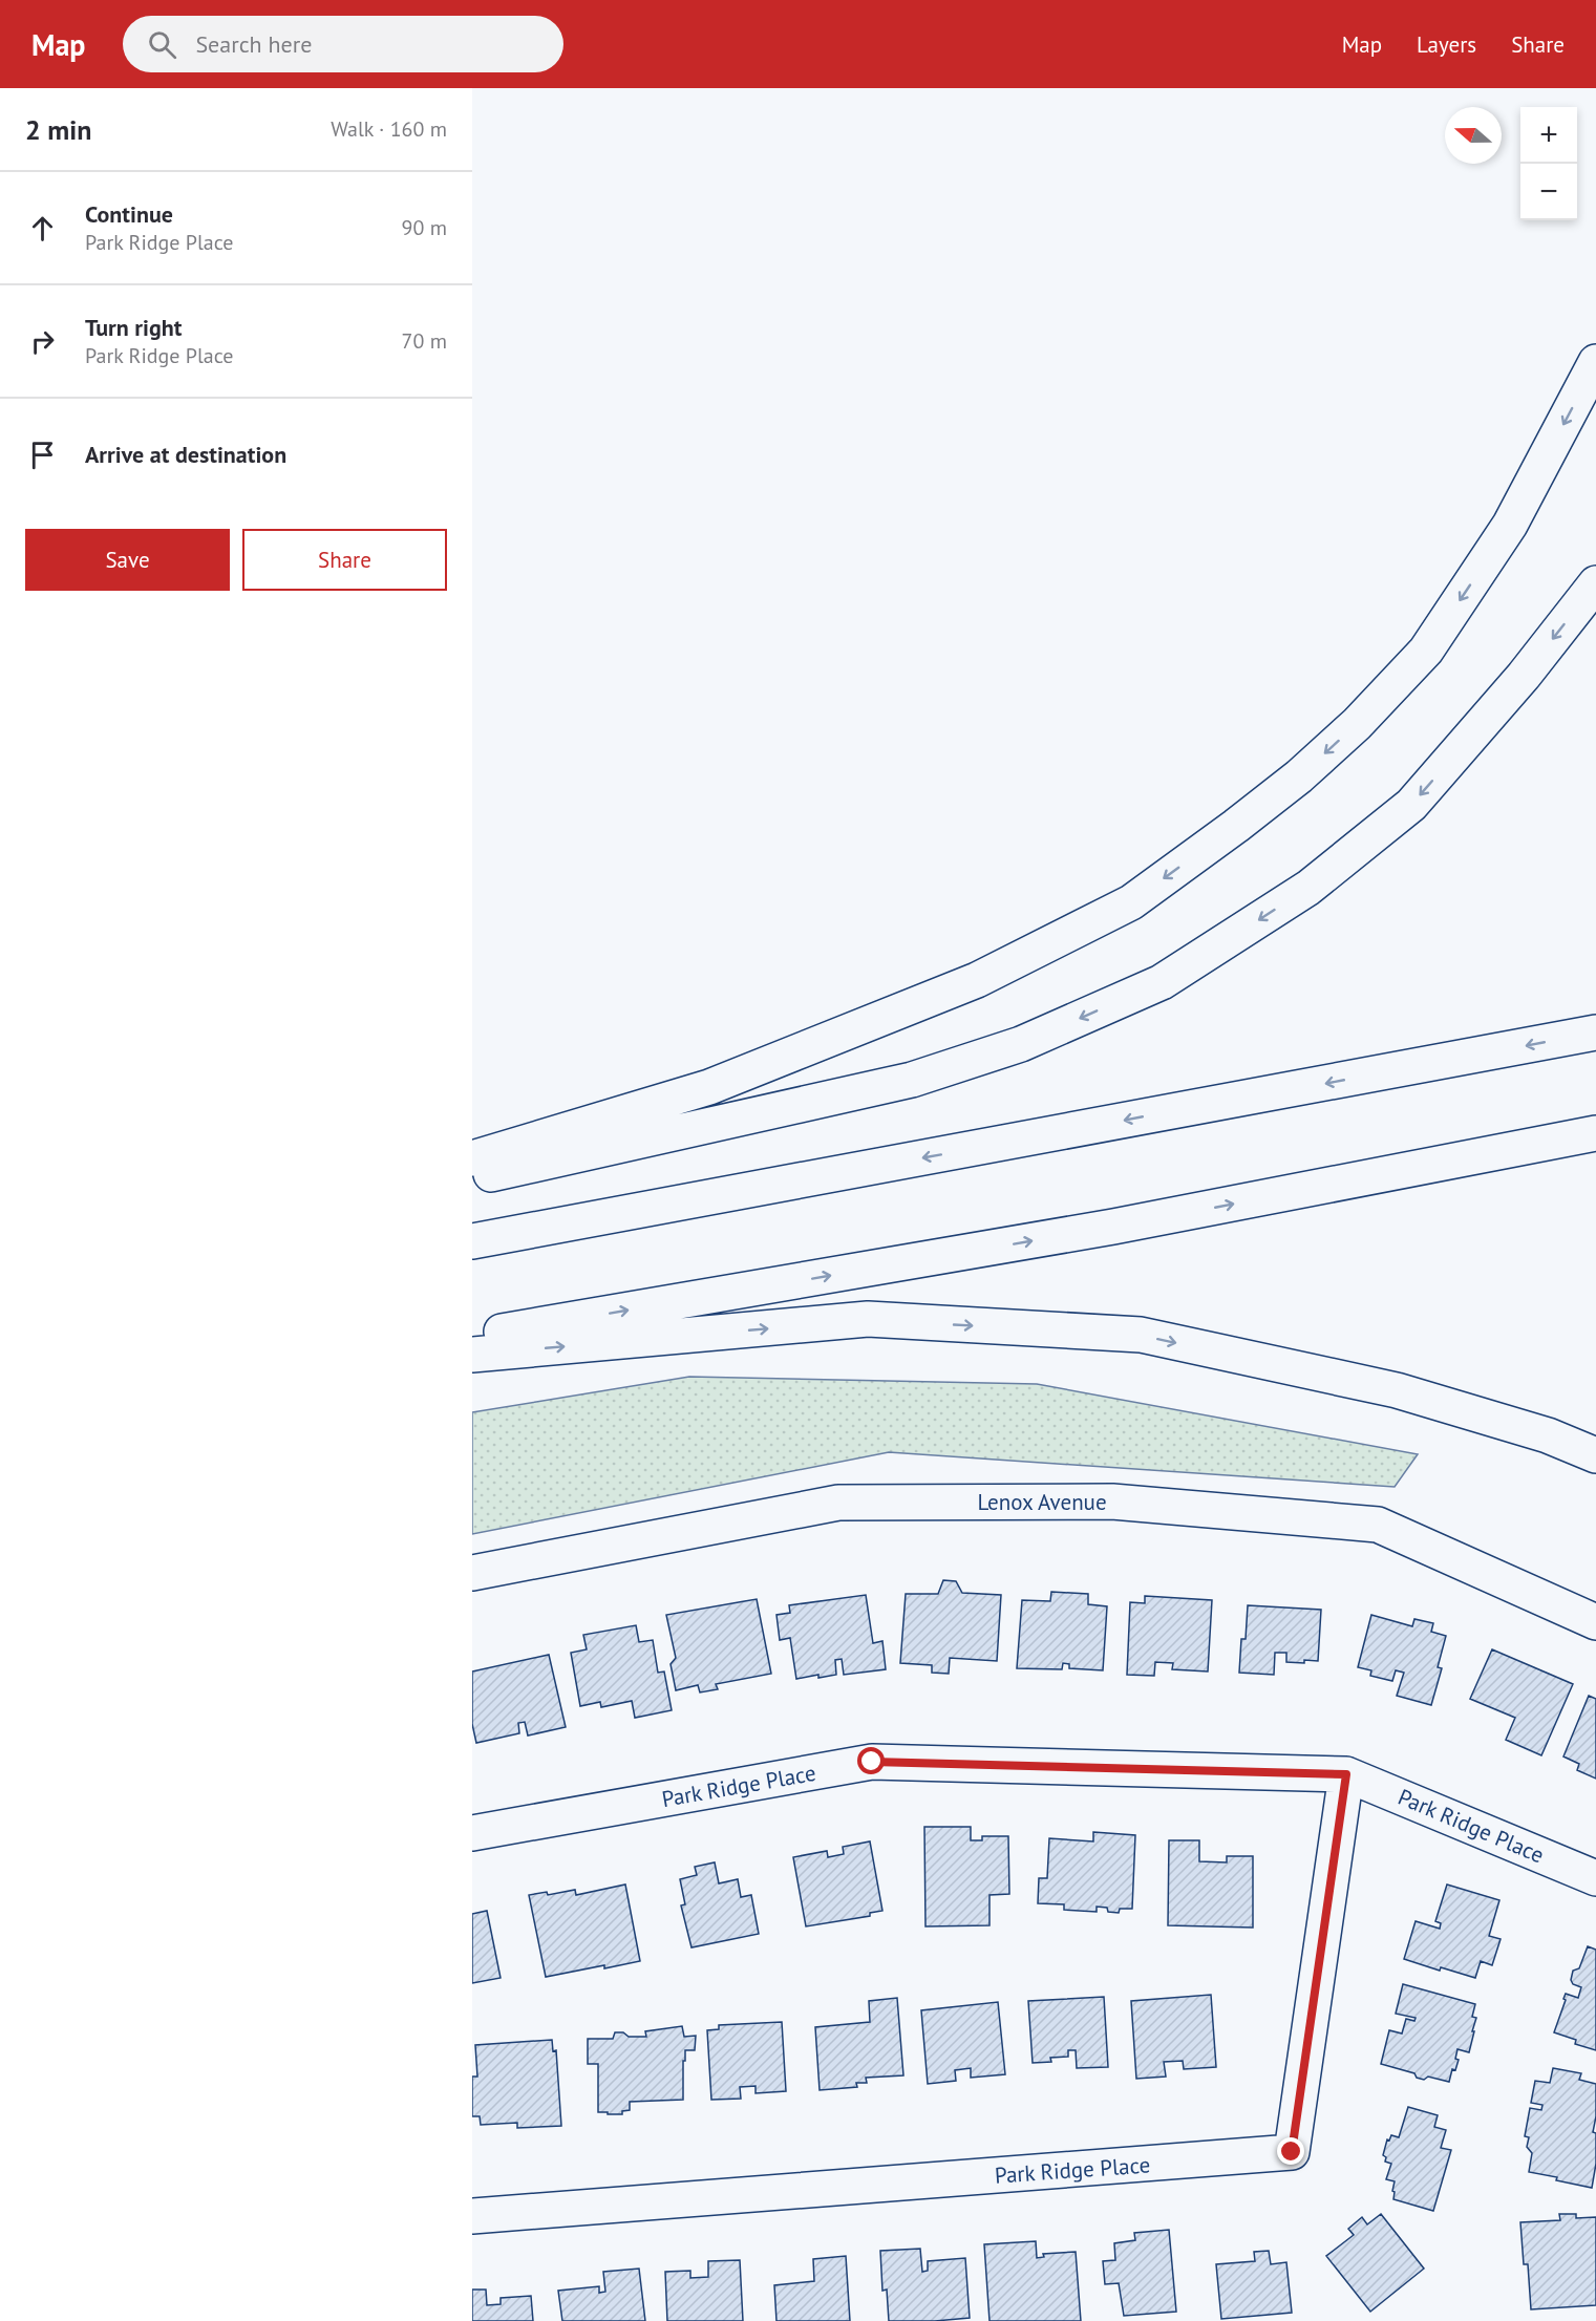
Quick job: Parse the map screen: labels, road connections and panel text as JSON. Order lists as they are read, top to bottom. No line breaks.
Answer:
{"streets":{"main road":["Lenox Avenue","Park Ridge Place"]},"north":"left","page":{"header":"Map","search":"Search here","nav":["Map","Layers","Share"],"heading":["2 min","Walk · 160 m"],"map_buttons":["+","−"],"list":[["Continue","Park Ridge Place","90 m"],["Turn right","Park Ridge Place","70 m"],"Arrive at destination"],"buttons":["Save","Share"]}}
